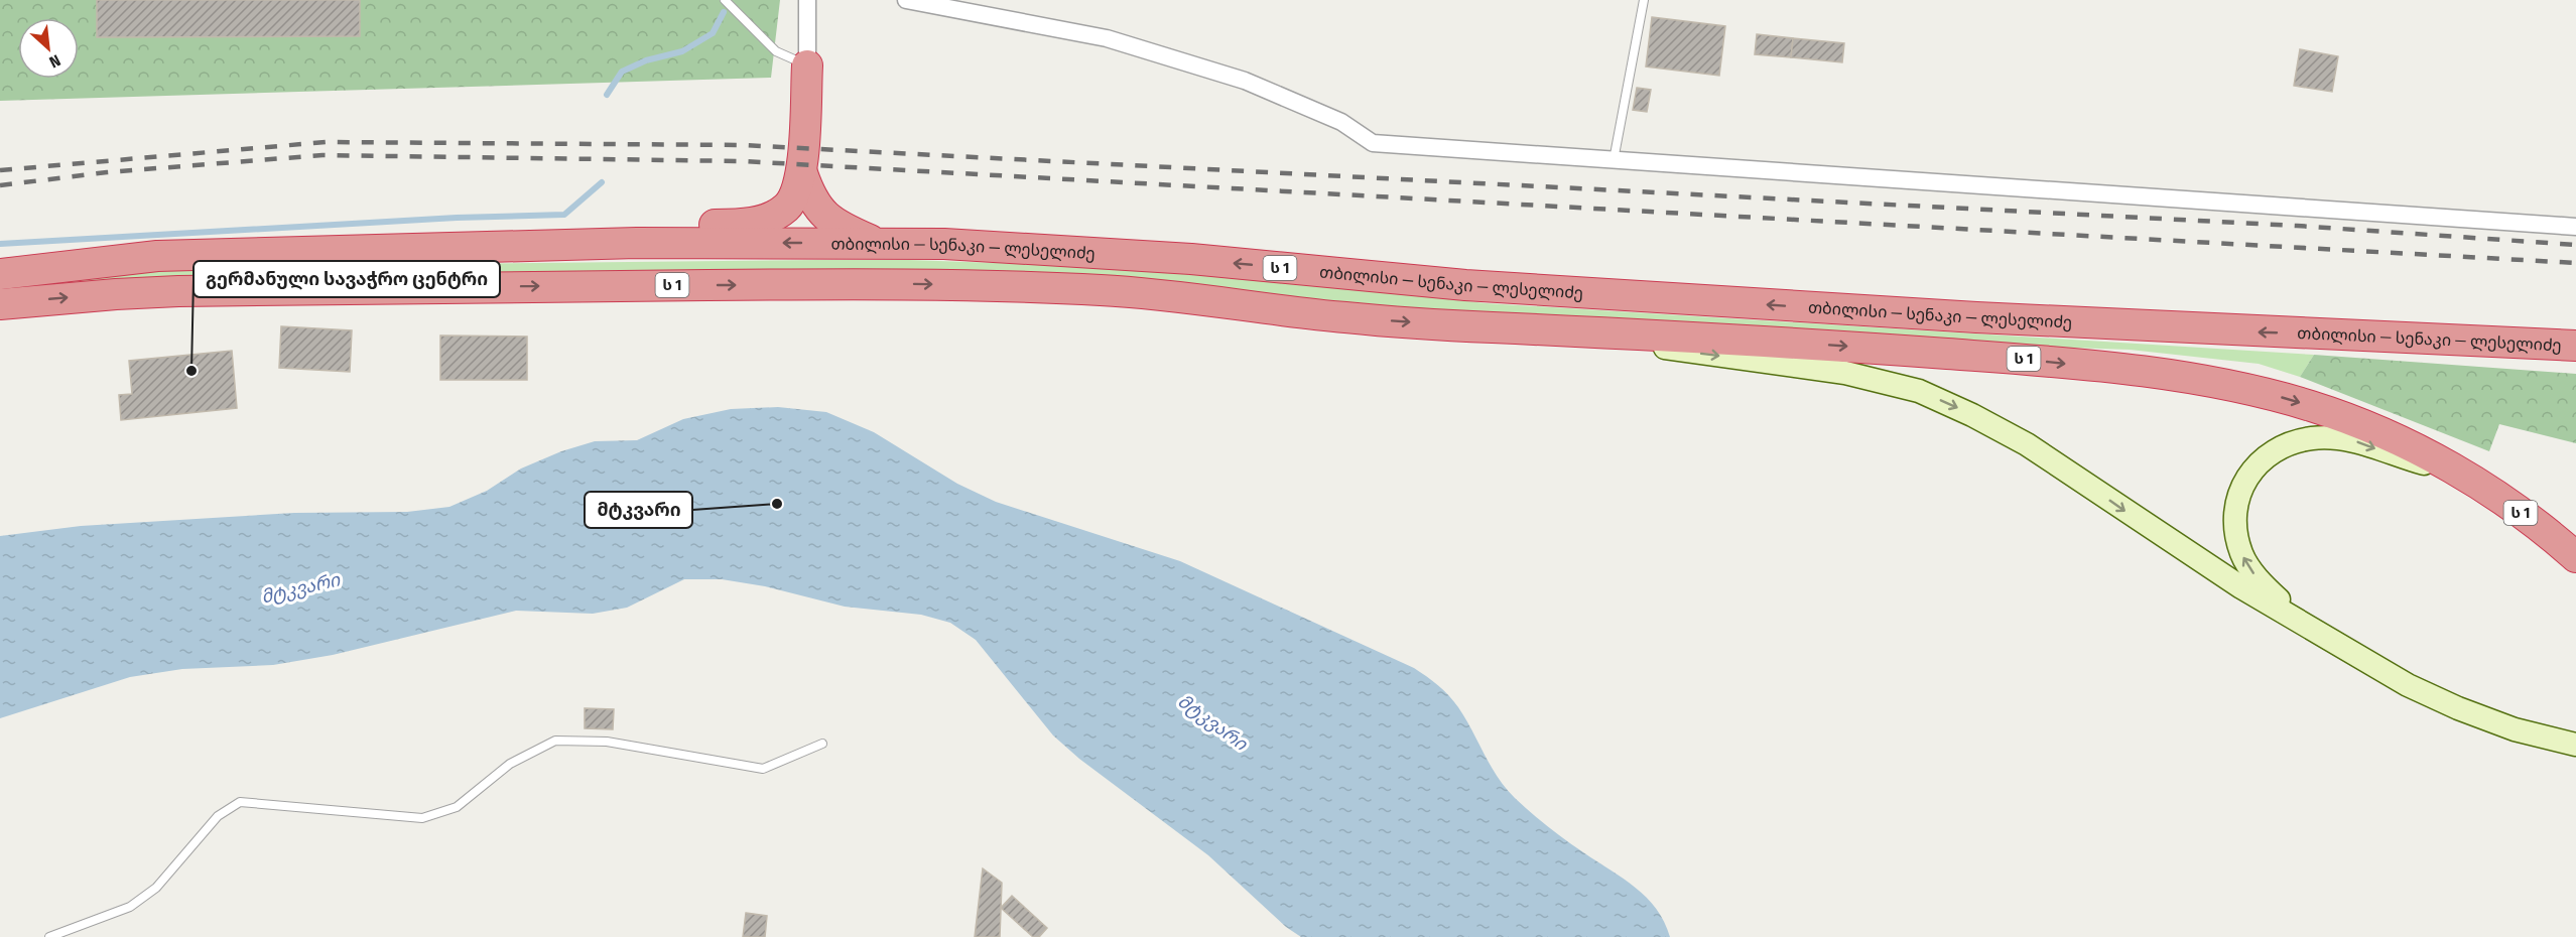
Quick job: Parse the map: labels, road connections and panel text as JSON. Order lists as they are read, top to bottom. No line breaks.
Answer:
{"streets":{"highway":["თბილისი — სენაკი — ლესელიძე","ს 1"]},"water":["მტკვარი"],"places":["გერმანული სავაჭრო ცენტრი","მტკვარი"],"north":"bottom right"}
